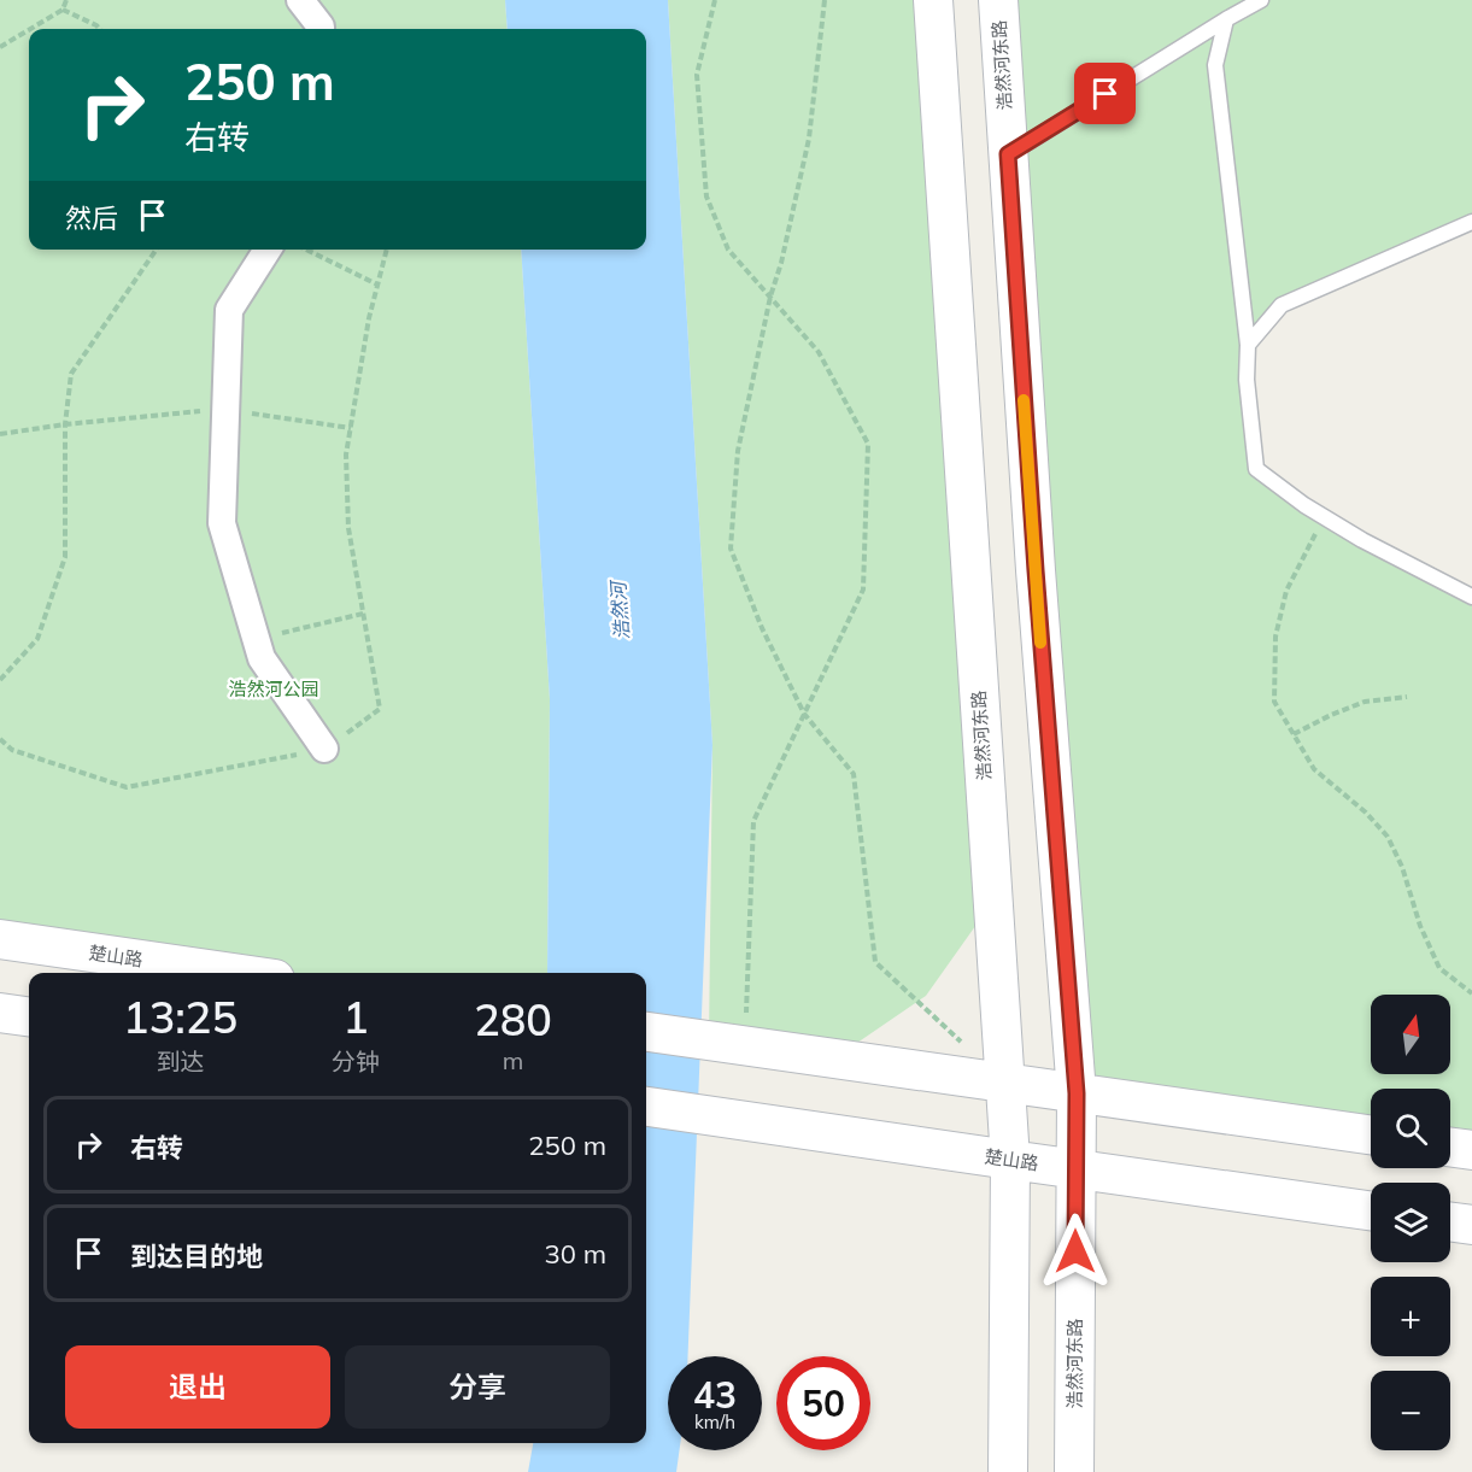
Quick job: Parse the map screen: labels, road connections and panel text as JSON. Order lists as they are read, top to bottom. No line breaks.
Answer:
{"streets":{"main road":["浩然河东路","楚山路"]},"crossings":[["浩然河东路","楚山路"]],"water":["浩然河"],"parks":["浩然河公园"],"north":"top","page":{"turn":["250 m","右转"],"then":"然后","eta":["13:25","到达","1","分钟","280","m"],"map_buttons":["+","−"],"list":[{"name":"右转","value":"250 m"},{"name":"到达目的地","value":"30 m"}],"buttons":["退出","分享"],"speed":"43 km/h","limit":"50"}}
